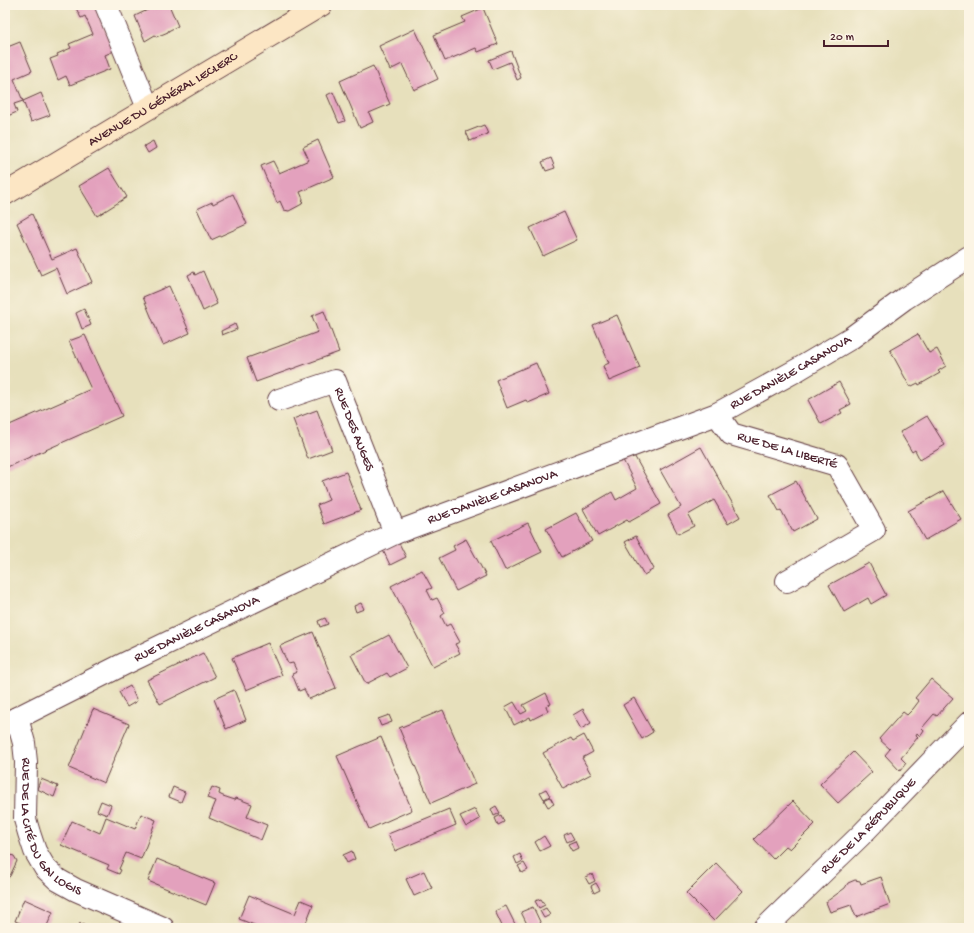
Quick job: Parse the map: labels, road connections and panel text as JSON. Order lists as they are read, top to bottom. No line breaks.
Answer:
{"streets":{"main road":["AVENUE DU GÉNÉRAL LECLERC"],"street":["RUE DANIÈLE CASANOVA","RUE DES AUGES","RUE DE LA LIBERTÉ","RUE DE LA CITÉ DU GAI LOGIS","RUE DE LA RÉPUBLIQUE"]},"crossings":[["RUE DANIÈLE CASANOVA","RUE DES AUGES"],["RUE DANIÈLE CASANOVA","RUE DE LA LIBERTÉ"],["RUE DANIÈLE CASANOVA","RUE DE LA CITÉ DU GAI LOGIS"]],"scale_bar":"20 m"}
